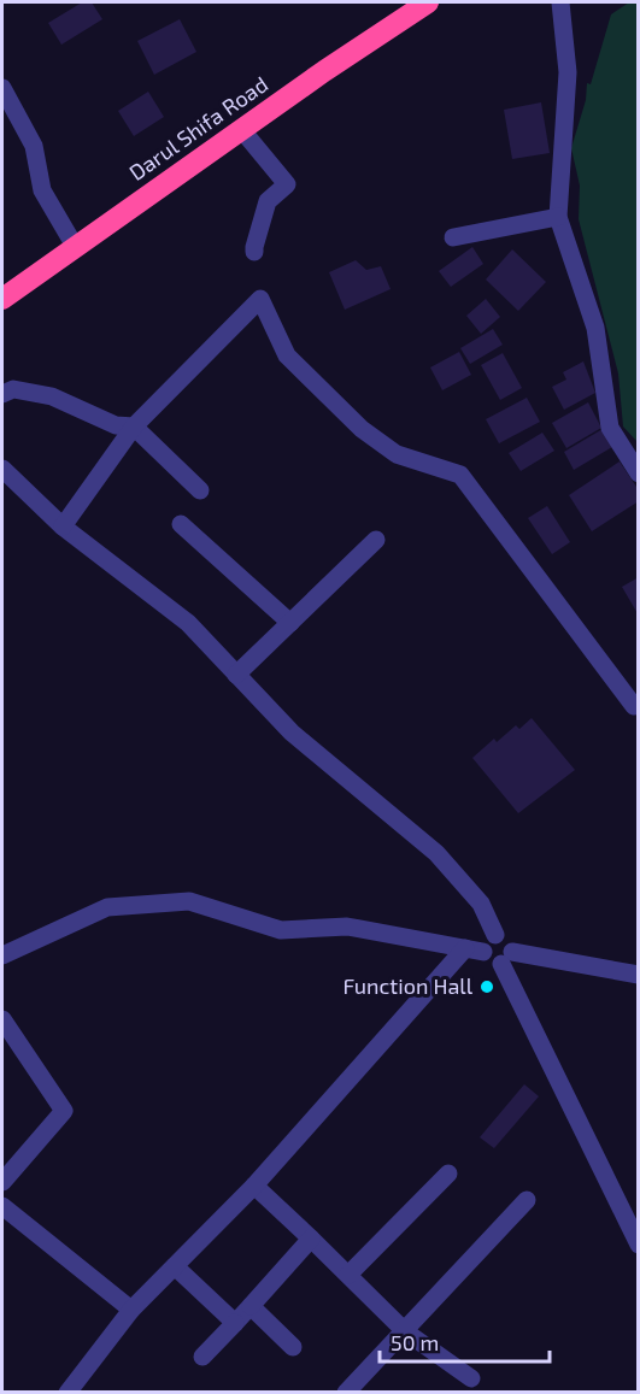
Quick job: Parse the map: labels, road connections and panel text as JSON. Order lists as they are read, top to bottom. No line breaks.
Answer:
{"streets":{"highway":["Darul Shifa Road"]},"places":["Function Hall"],"scale_bar":"50 m"}
